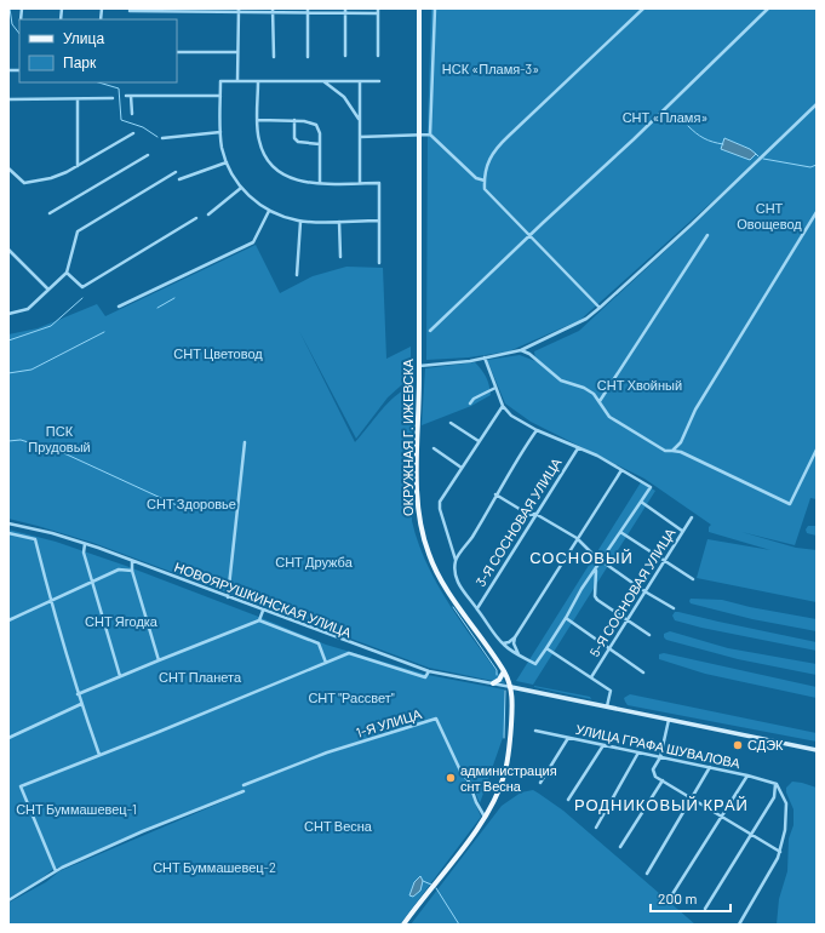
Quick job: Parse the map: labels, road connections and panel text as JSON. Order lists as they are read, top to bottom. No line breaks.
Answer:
{"streets":{"main road":["ОКРУЖНАЯ Г. ИЖЕВСКА"],"street":["3-Я СОСНОВАЯ УЛИЦА","5-Я СОСНОВАЯ УЛИЦА","НОВОЯРУШКИНСКАЯ УЛИЦА","1-Я УЛИЦА","УЛИЦА ГРАФА ШУВАЛОВА"]},"crossings":[["ОКРУЖНАЯ Г. ИЖЕВСКА","НОВОЯРУШКИНСКАЯ УЛИЦА"],["ОКРУЖНАЯ Г. ИЖЕВСКА","1-Я УЛИЦА"]],"districts":["СОСНОВЫЙ","РОДНИКОВЫЙ КРАЙ"],"parks":["НСК «Пламя-3»","СНТ «Пламя»","СНТ Овощевод","СНТ Цветовод","СНТ Хвойный","ПСК Прудовый","СНТ Здоровье","СНТ Дружба","СНТ Ягодка","СНТ Планета","СНТ \"Рассвет\"","СНТ Буммашевец-1","СНТ Весна","СНТ Буммашевец-2"],"places":["СДЭК","администрация снт Весна"],"legend":["Улица","Парк"],"scale_bar":"200 m"}
